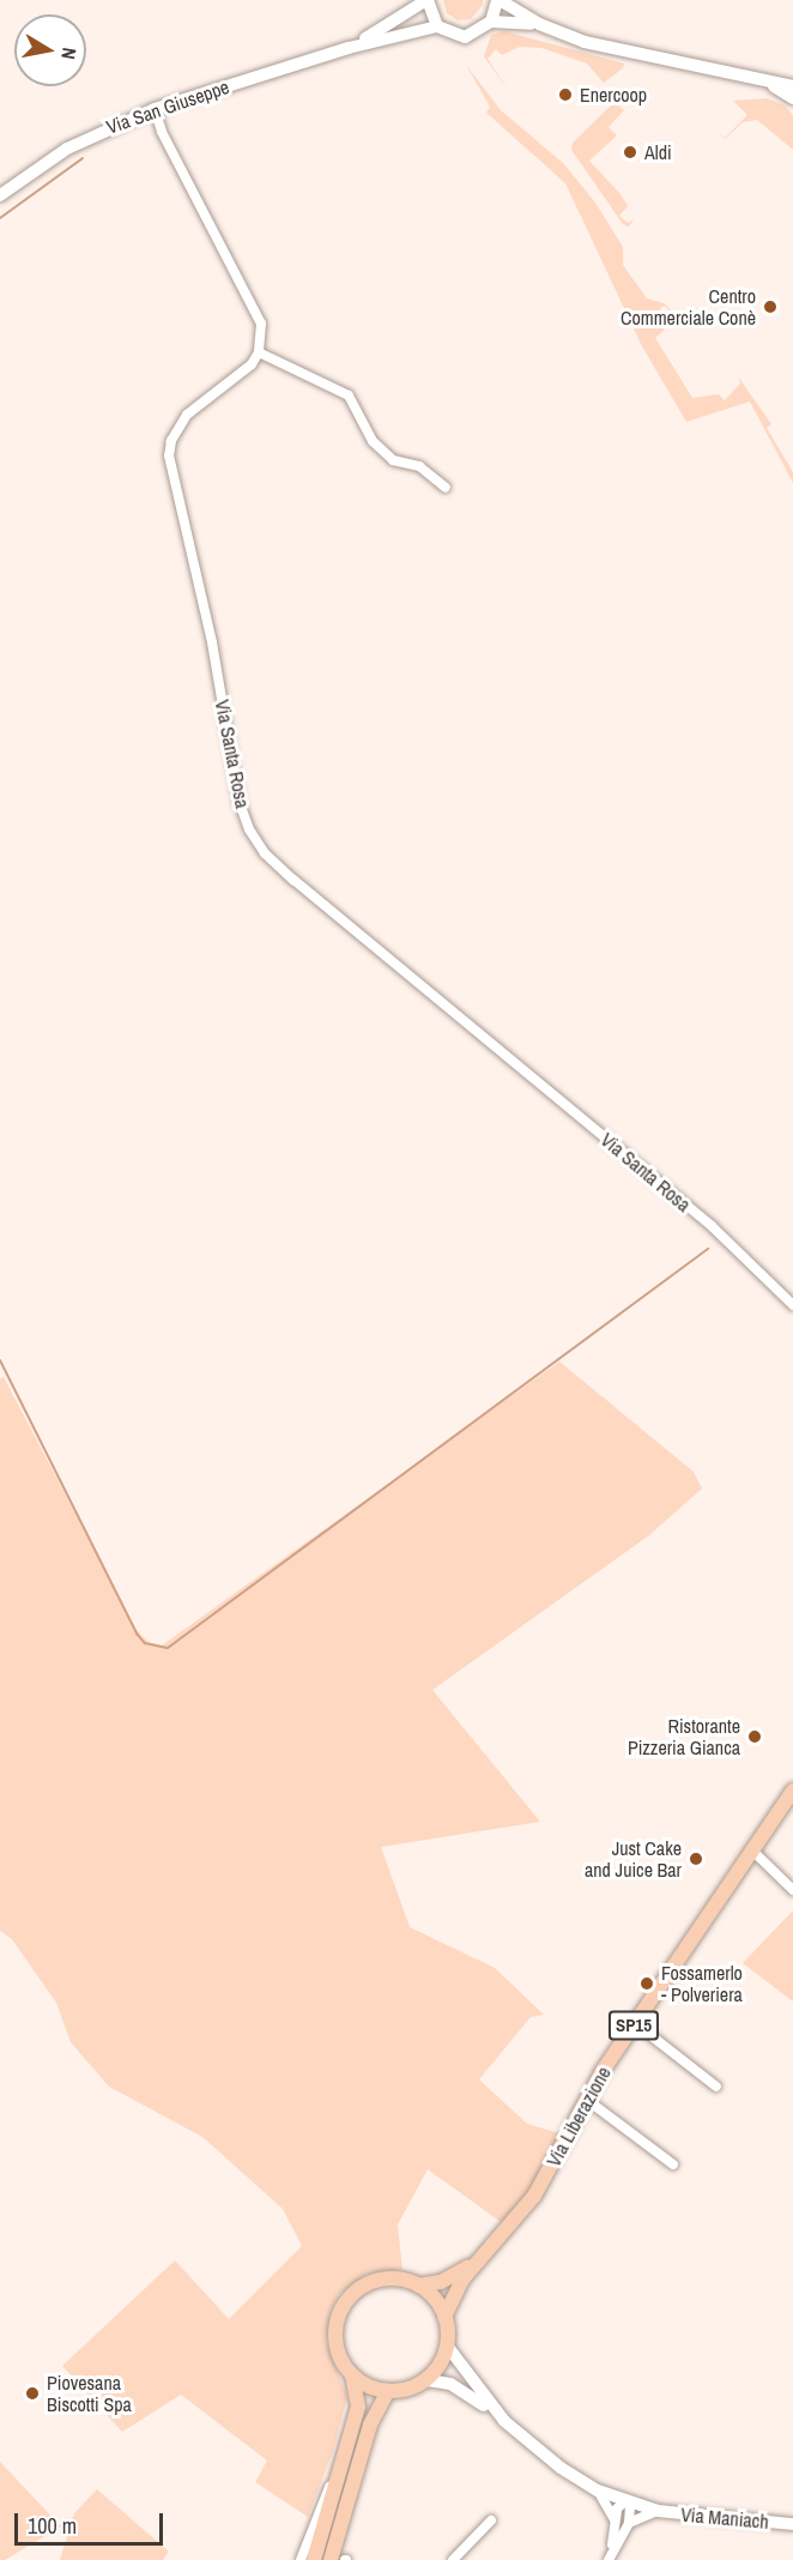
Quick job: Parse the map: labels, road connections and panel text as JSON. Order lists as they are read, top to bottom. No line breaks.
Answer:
{"streets":{"main road":["SP15","Via Liberazione"],"street":["Via San Giuseppe","Via Santa Rosa","Via Maniach"]},"crossings":[["SP15","Via Liberazione"],["SP15","Via Maniach"],["Via Liberazione","Via Maniach"]],"places":["Enercoop","Aldi","Centro Commerciale Conè","Ristorante Pizzeria Gianca","Just Cake and Juice Bar","Fossamerlo - Polveriera","Piovesana Biscotti Spa"],"scale_bar":"100 m","north":"right"}
